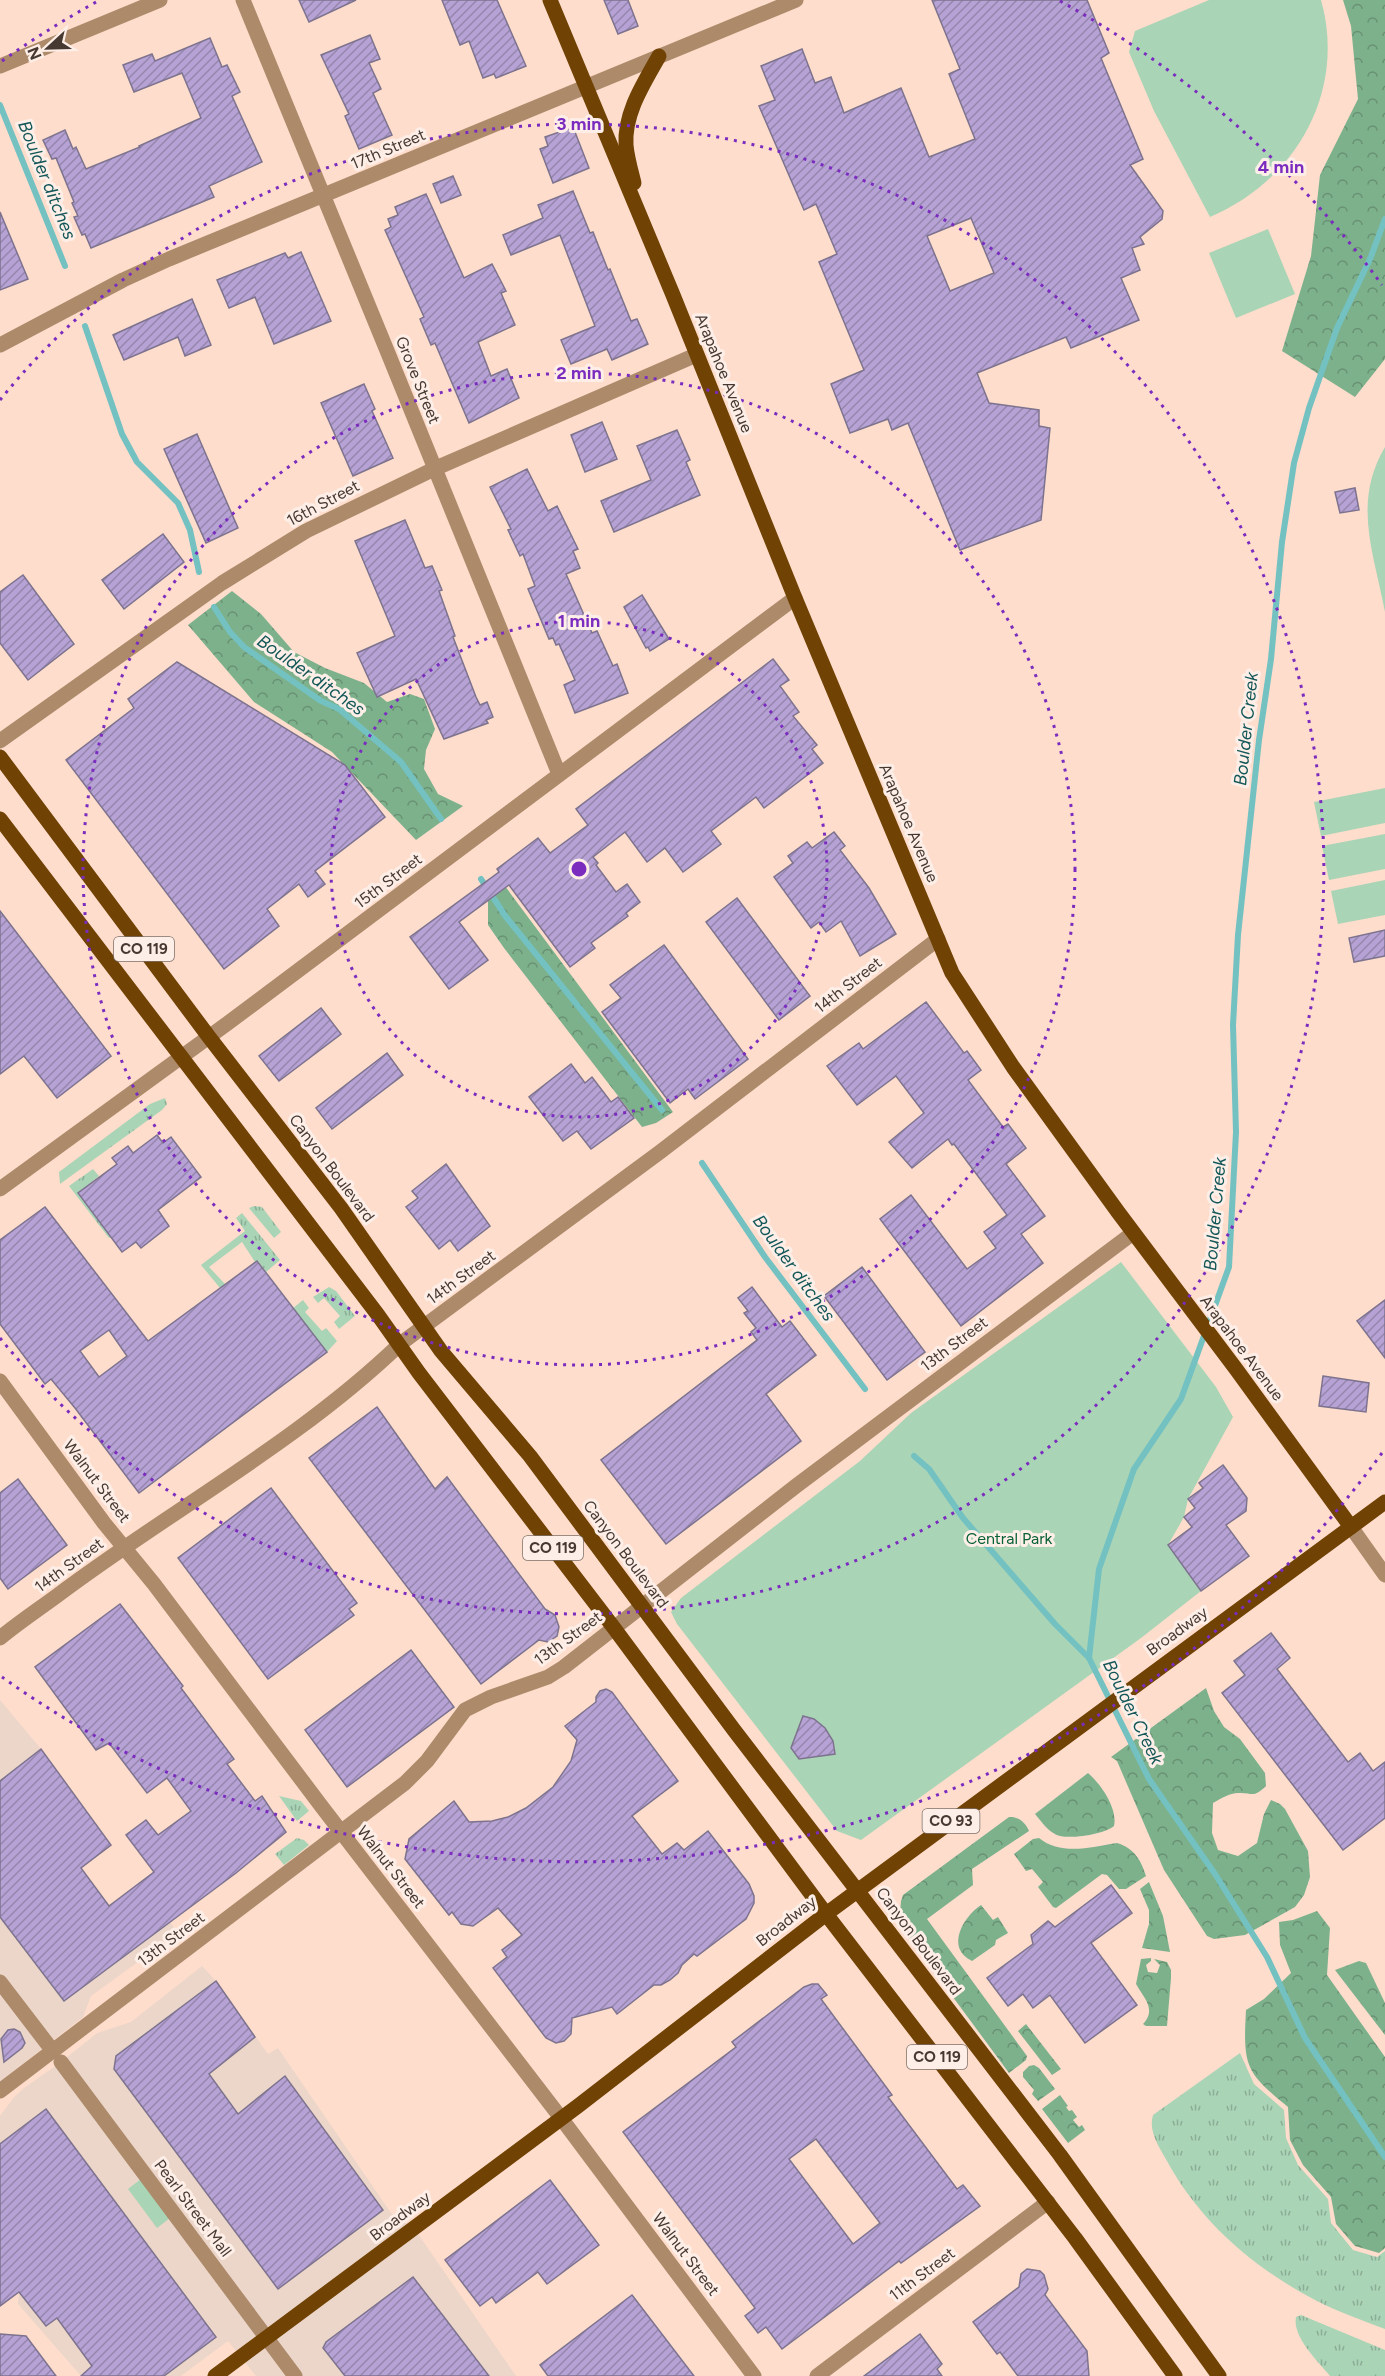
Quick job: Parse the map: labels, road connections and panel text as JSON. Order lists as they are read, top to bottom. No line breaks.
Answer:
{"streets":{"main road":["Arapahoe Avenue","CO 119","Canyon Boulevard","Broadway","CO 93"],"street":["17th Street","Grove Street","16th Street","15th Street","14th Street","13th Street","Walnut Street","Pearl Street Mall","11th Street"]},"crossings":[["17th Street","Arapahoe Avenue"],["17th Street","Grove Street"],["Arapahoe Avenue","16th Street"],["Arapahoe Avenue","15th Street"],["Arapahoe Avenue","14th Street"],["Arapahoe Avenue","13th Street"],["Arapahoe Avenue","Broadway"],["Grove Street","16th Street"],["Grove Street","15th Street"],["15th Street","CO 119"],["15th Street","Canyon Boulevard"],["CO 119","14th Street"],["CO 119","13th Street"],["CO 119","Broadway"],["CO 119","11th Street"],["14th Street","Canyon Boulevard"],["14th Street","Walnut Street"],["Canyon Boulevard","13th Street"],["Canyon Boulevard","Broadway"],["13th Street","Walnut Street"],["Walnut Street","Broadway"],["Broadway","Pearl Street Mall"]],"water":["Boulder ditches","Boulder Creek"],"parks":["Central Park"],"north":"left","rings":["3 min","4 min","2 min","1 min"]}
